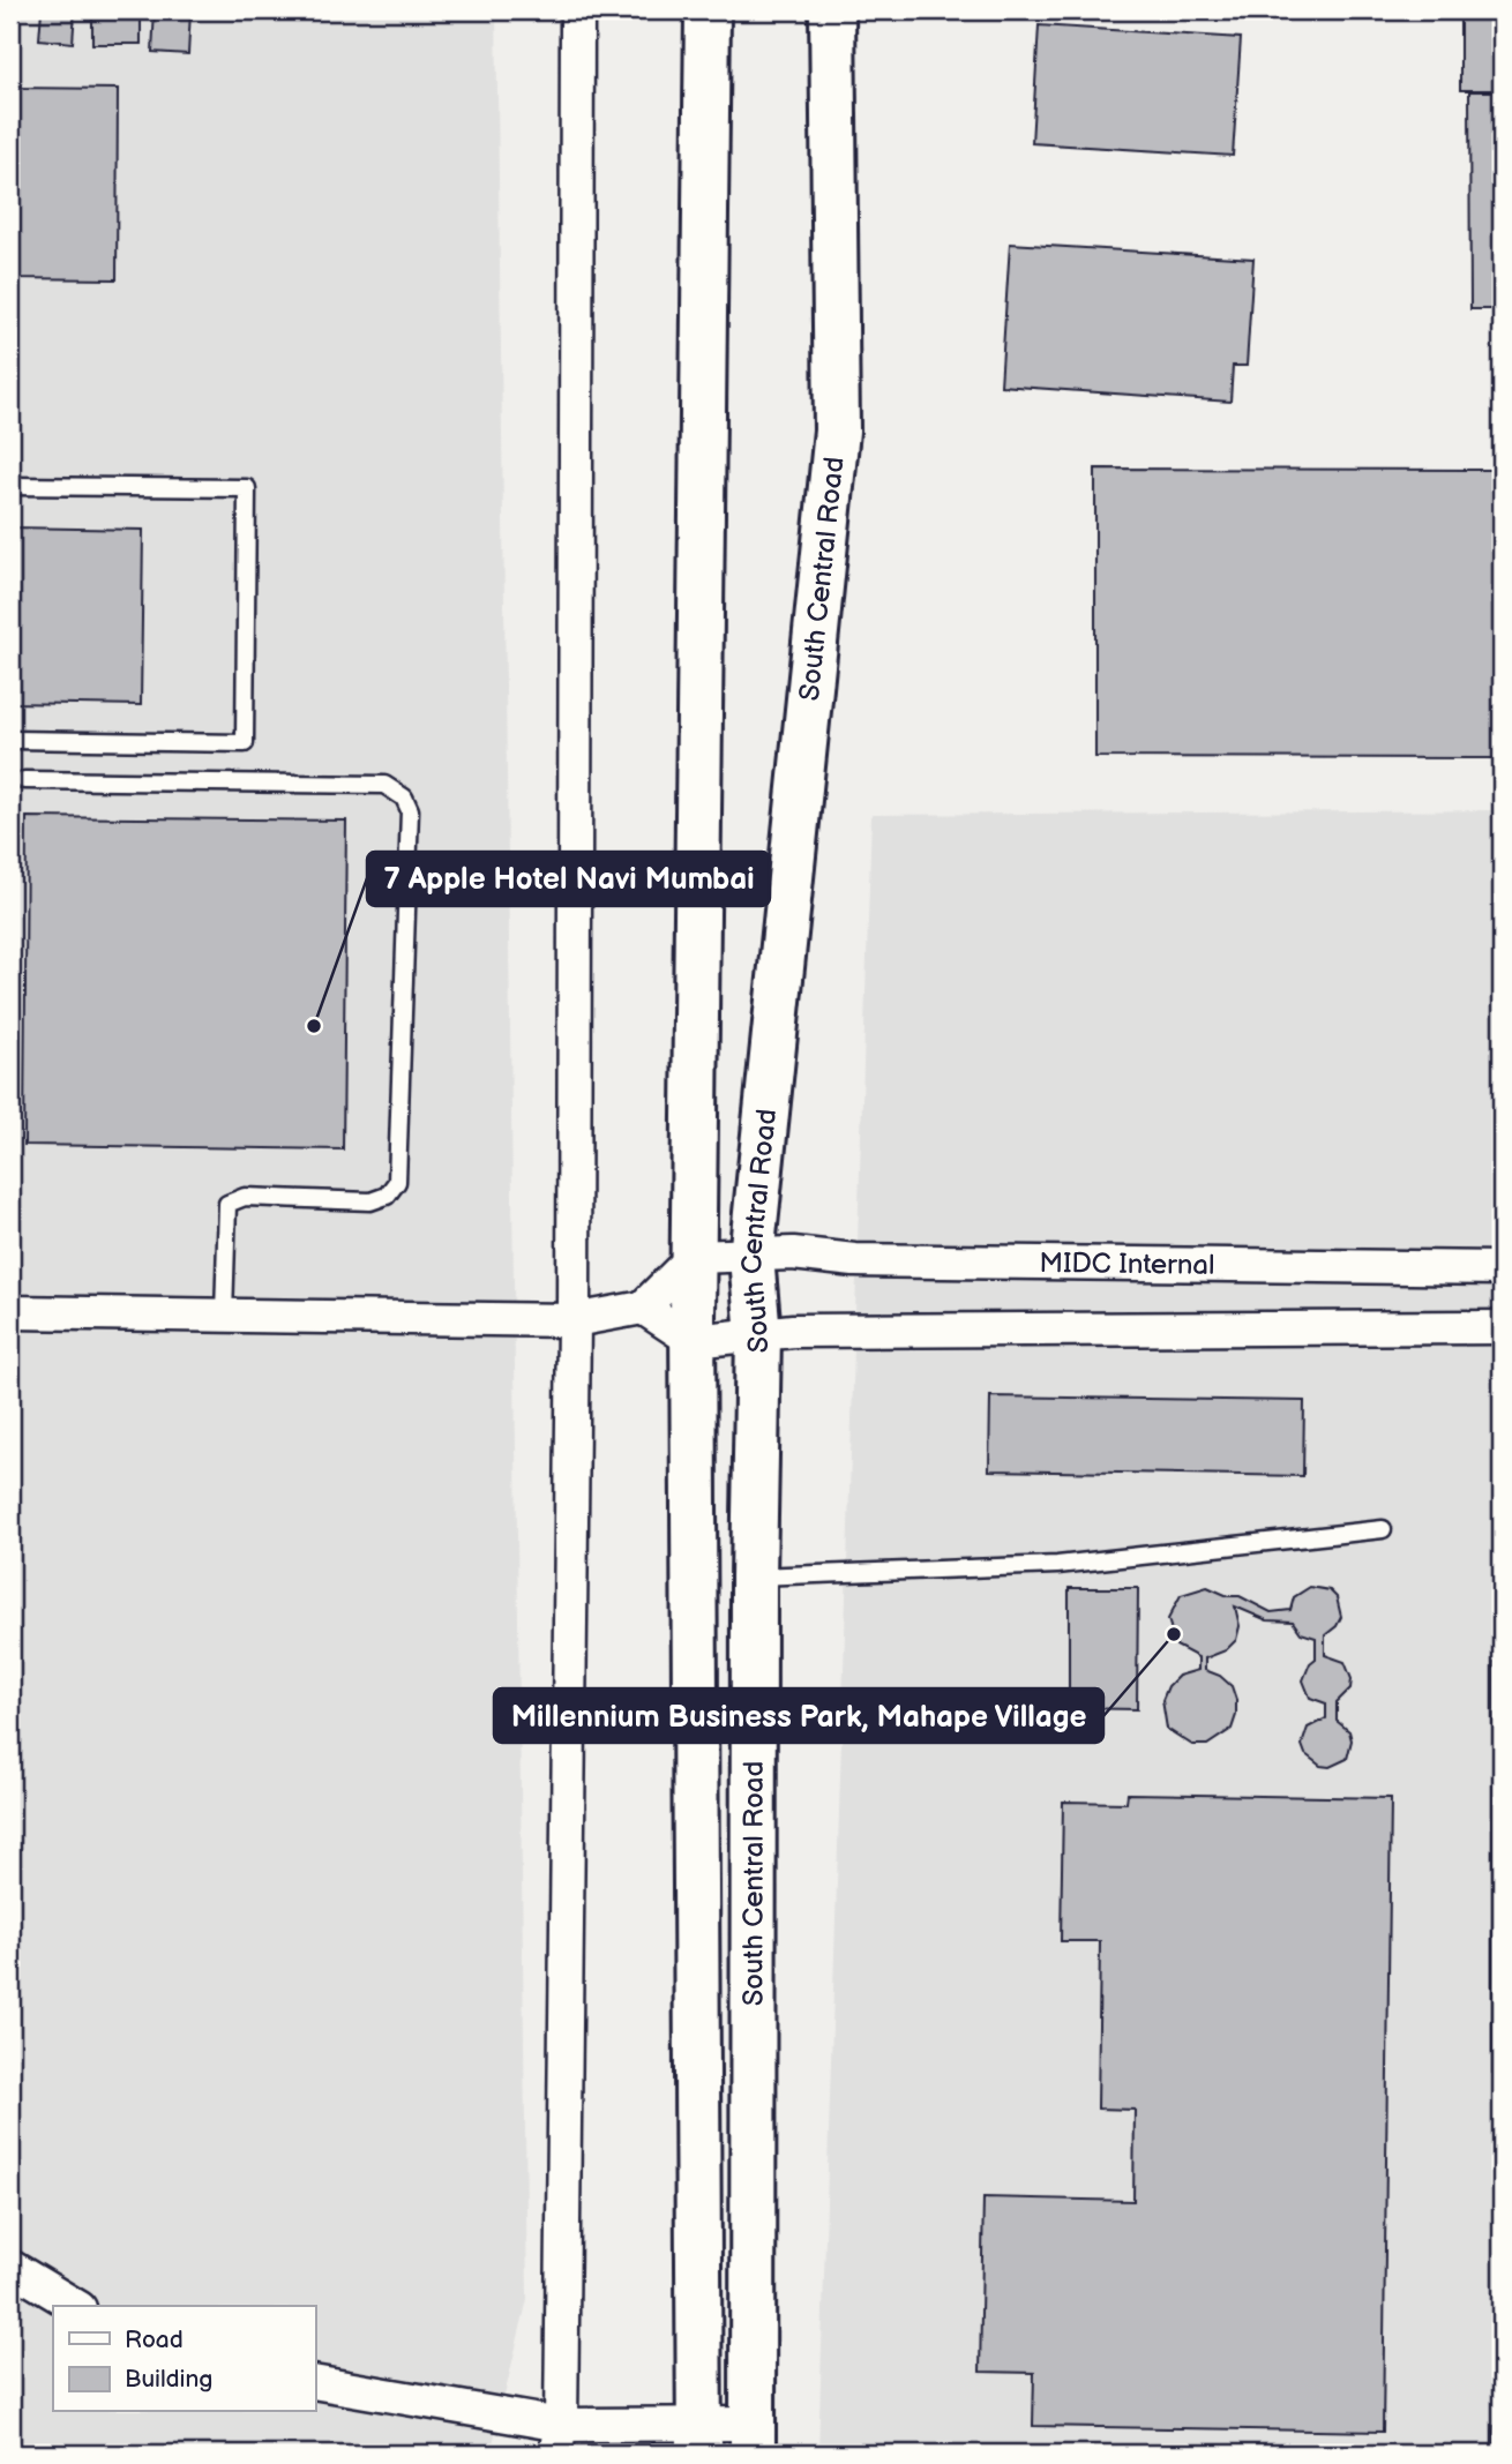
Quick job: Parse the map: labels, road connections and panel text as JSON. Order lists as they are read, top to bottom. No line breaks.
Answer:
{"streets":{"main road":["South Central Road"],"street":["MIDC Internal"]},"crossings":[["South Central Road","MIDC Internal"]],"places":["7 Apple Hotel Navi Mumbai","Millennium Business Park, Mahape Village"],"legend":["Road","Building"]}
